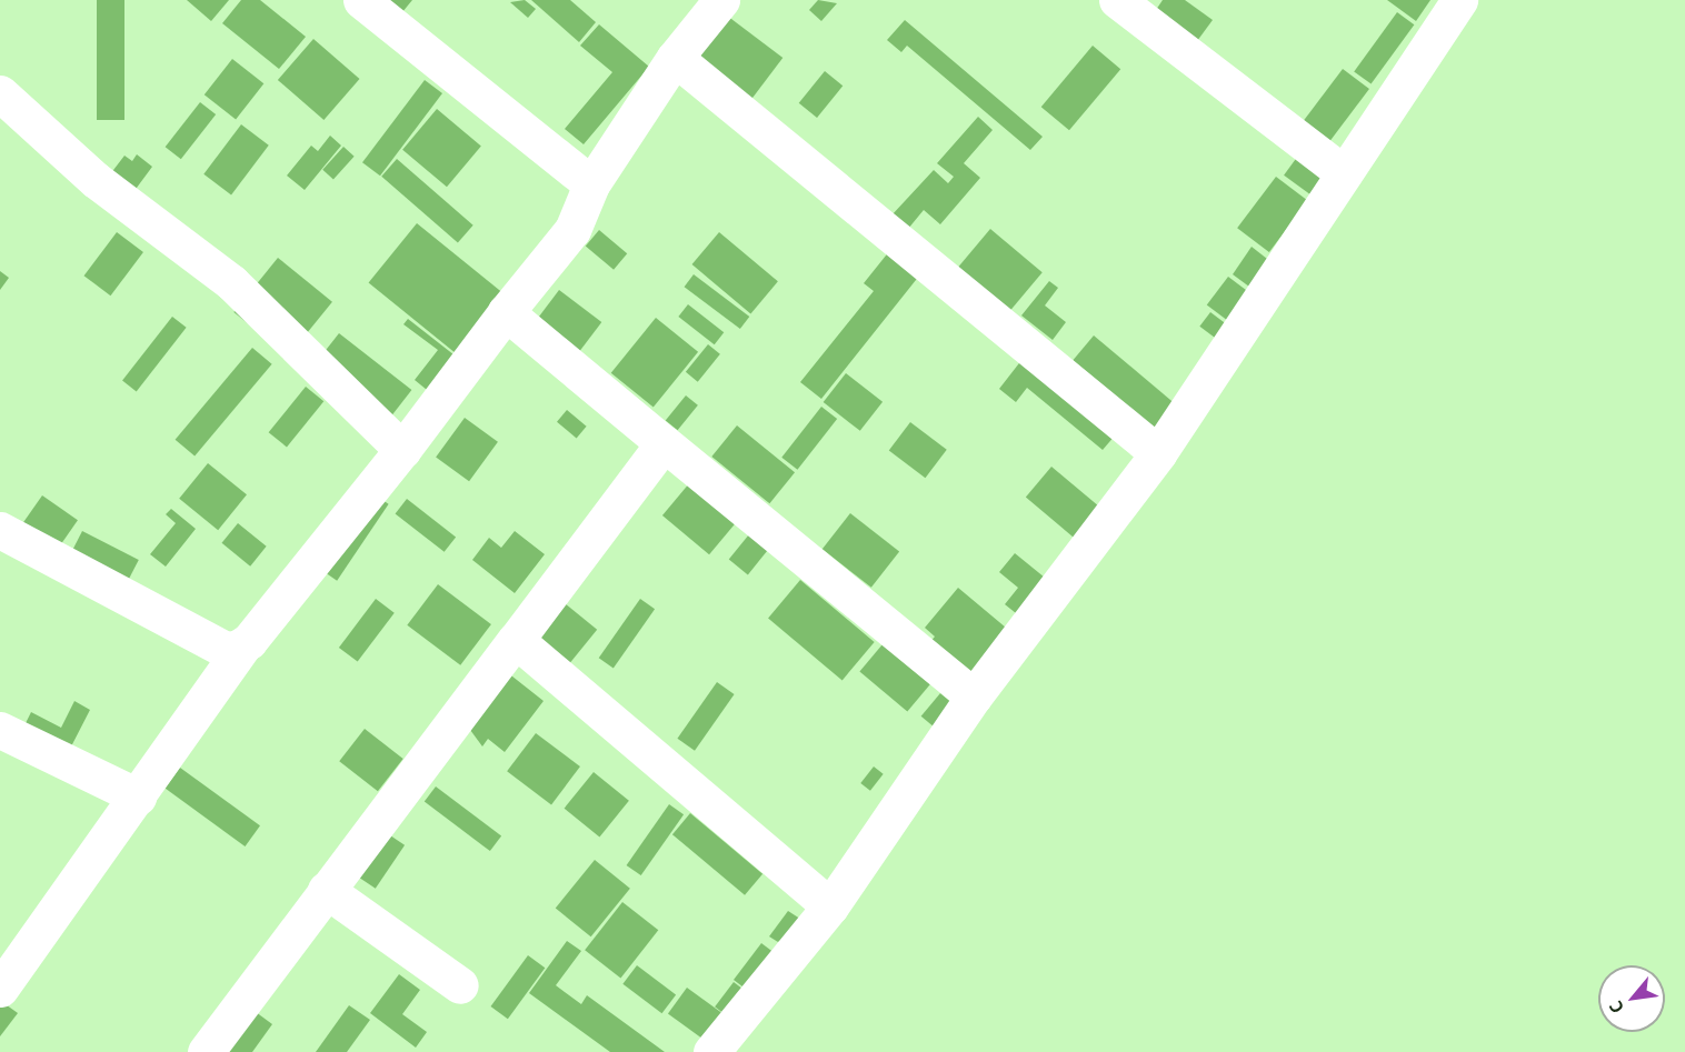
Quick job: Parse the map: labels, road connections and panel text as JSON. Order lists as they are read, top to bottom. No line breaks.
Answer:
{"north":"bottom left"}
